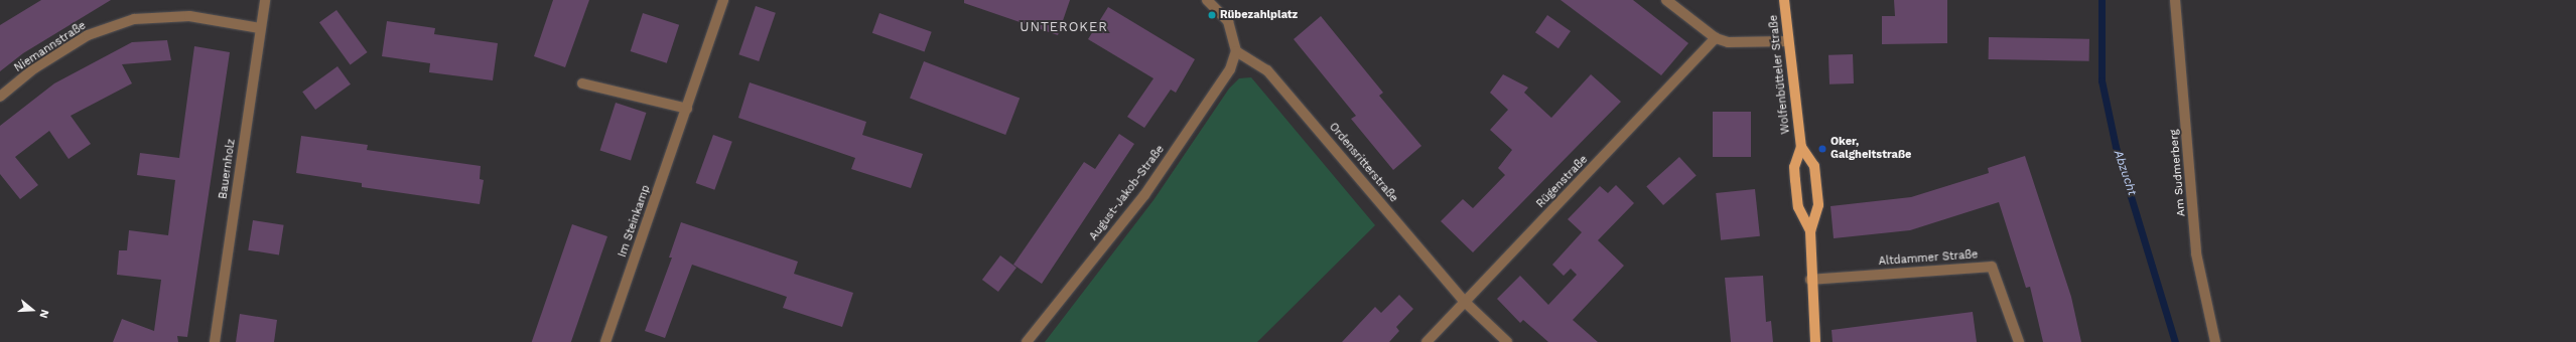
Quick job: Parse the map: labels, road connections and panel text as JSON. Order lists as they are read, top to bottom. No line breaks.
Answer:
{"streets":{"main road":["Wolfenbütteler Straße"],"street":["Niemannstraße","Ordensritterstraße","Bauernholz","Am Sudmerberg","Rügenstraße","August-Jakob-Straße","Im Steinkamp","Altdammer Straße"]},"crossings":[["Niemannstraße","Bauernholz"],["Wolfenbütteler Straße","Altdammer Straße"],["Ordensritterstraße","Rügenstraße"],["Ordensritterstraße","August-Jakob-Straße"]],"districts":["UNTEROKER"],"water":["Abzucht"],"places":["Rübezahlplatz","Oker, Galgheitstraße"],"north":"right"}
